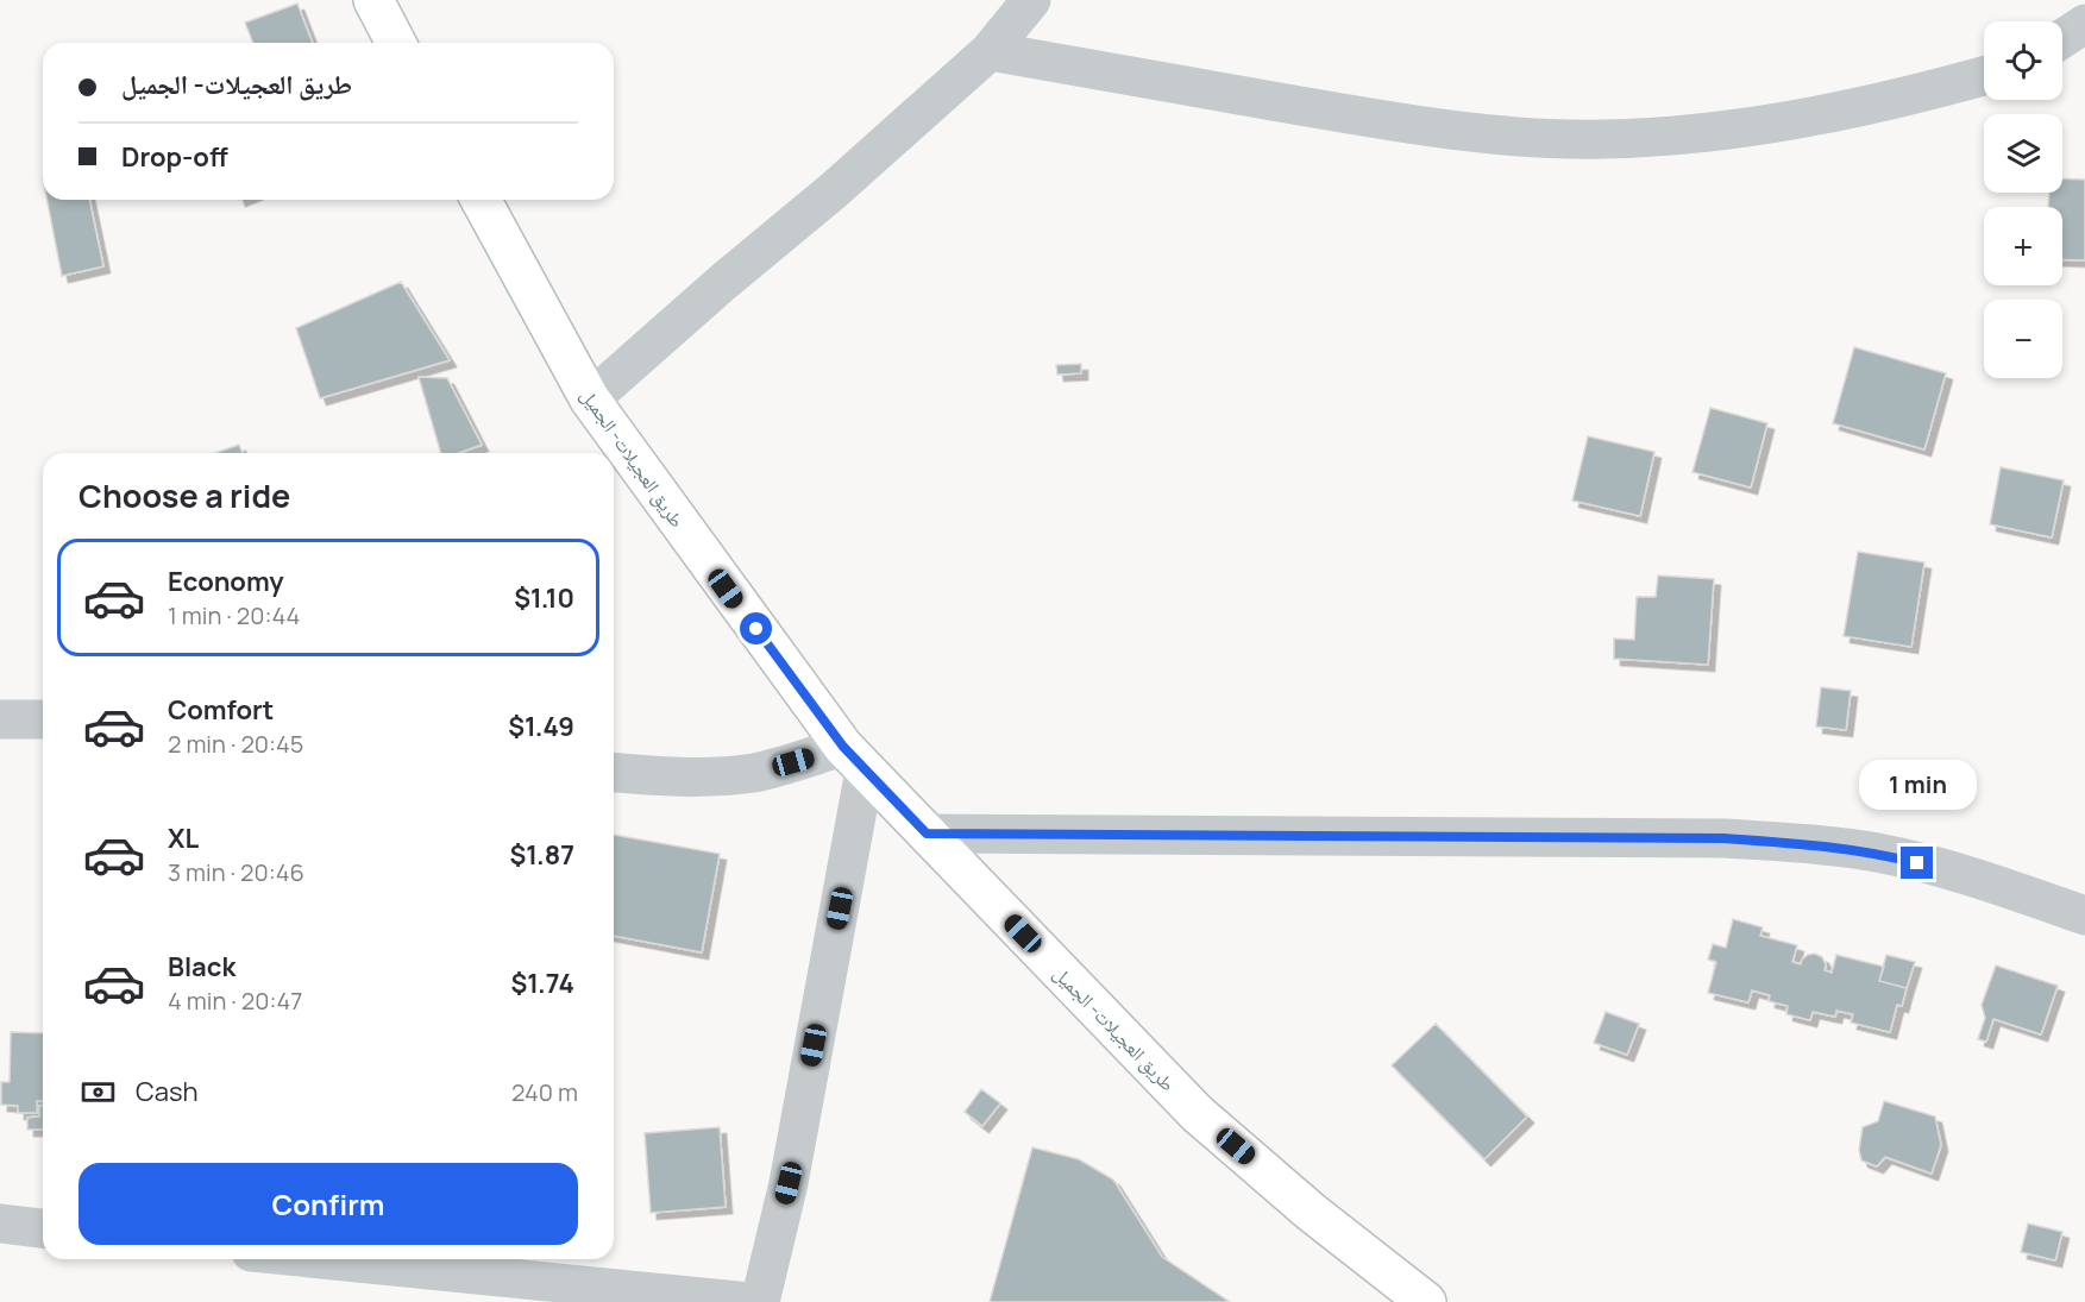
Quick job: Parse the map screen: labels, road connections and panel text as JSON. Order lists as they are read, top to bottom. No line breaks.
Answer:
{"streets":{"main road":["طريق العجيلات- الجميل"]},"page":{"map_buttons":["+","−"],"banner":["طريق العجيلات- الجميل","Drop-off"],"heading":"Choose a ride","list":[{"name":"Economy","note":"1 min · 20:44","value":"$1.10"},{"name":"Comfort","note":"2 min · 20:45","value":"$1.49"},{"name":"XL","note":"3 min · 20:46","value":"$1.87"},{"name":"Black","note":"4 min · 20:47","value":"$1.74"}],"bubble":"1 min","pay":["Cash","240 m"],"buttons":"Confirm"}}
